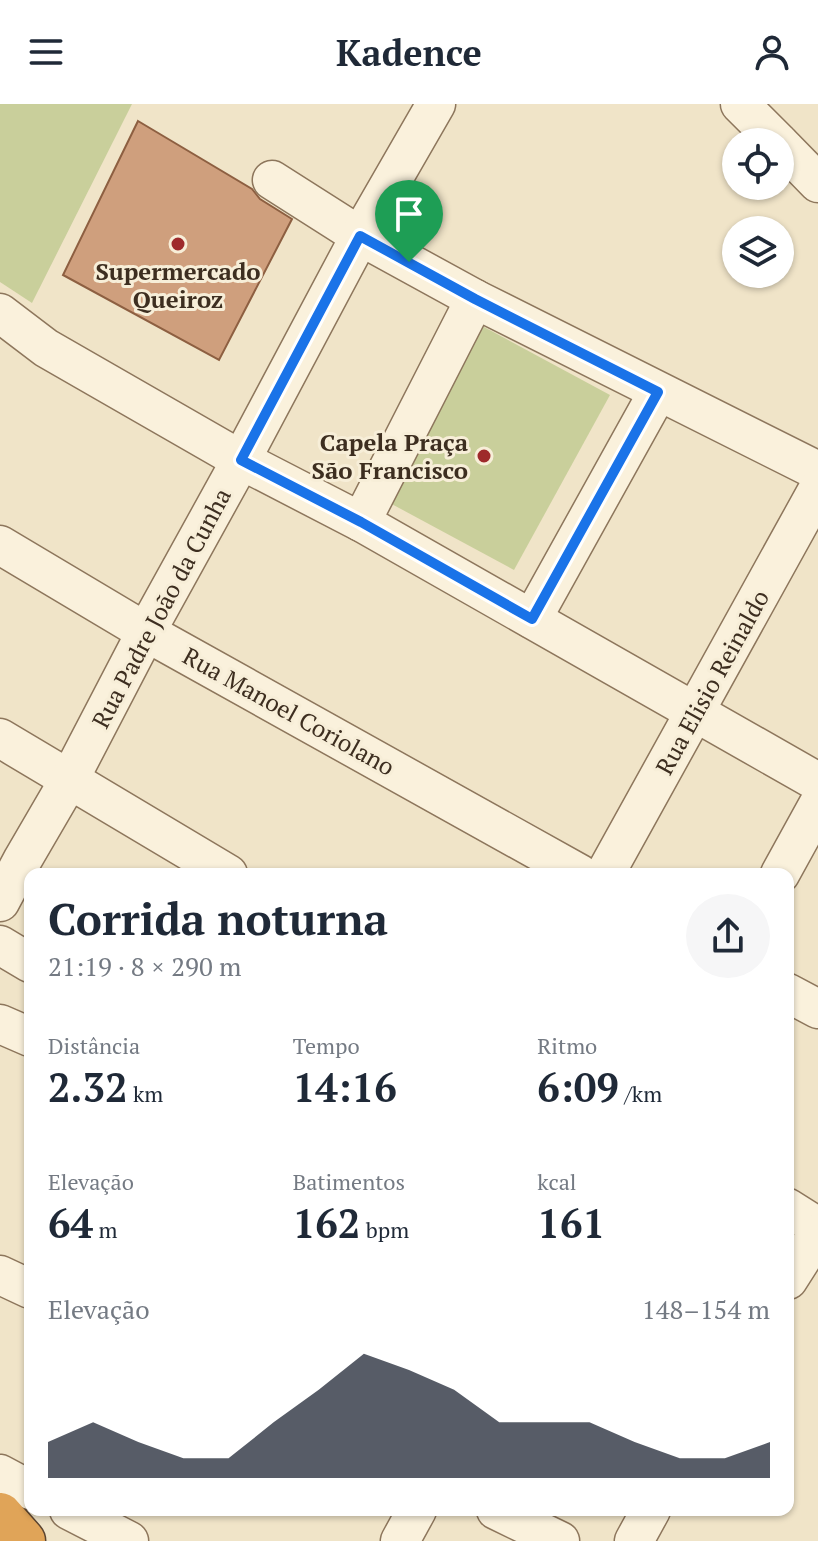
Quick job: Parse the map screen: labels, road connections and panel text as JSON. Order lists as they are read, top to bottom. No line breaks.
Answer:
{"streets":{"street":["Rua Padre João da Cunha","Rua Elisio Reinaldo","Rua Manoel Coriolano"]},"crossings":[["Rua Padre João da Cunha","Rua Manoel Coriolano"]],"places":["Supermercado Queiroz","Capela Praça São Francisco"],"page":{"header":"Kadence","heading":["Corrida noturna","21:19 · 8 × 290 m"],"stats":[["Distância","2.32 km"],["Tempo","14:16"],["Ritmo","6:09 /km"],["Elevação","64 m"],["Batimentos","162 bpm"],["kcal","161"]],"chart":["Elevação","148–154 m"]}}
